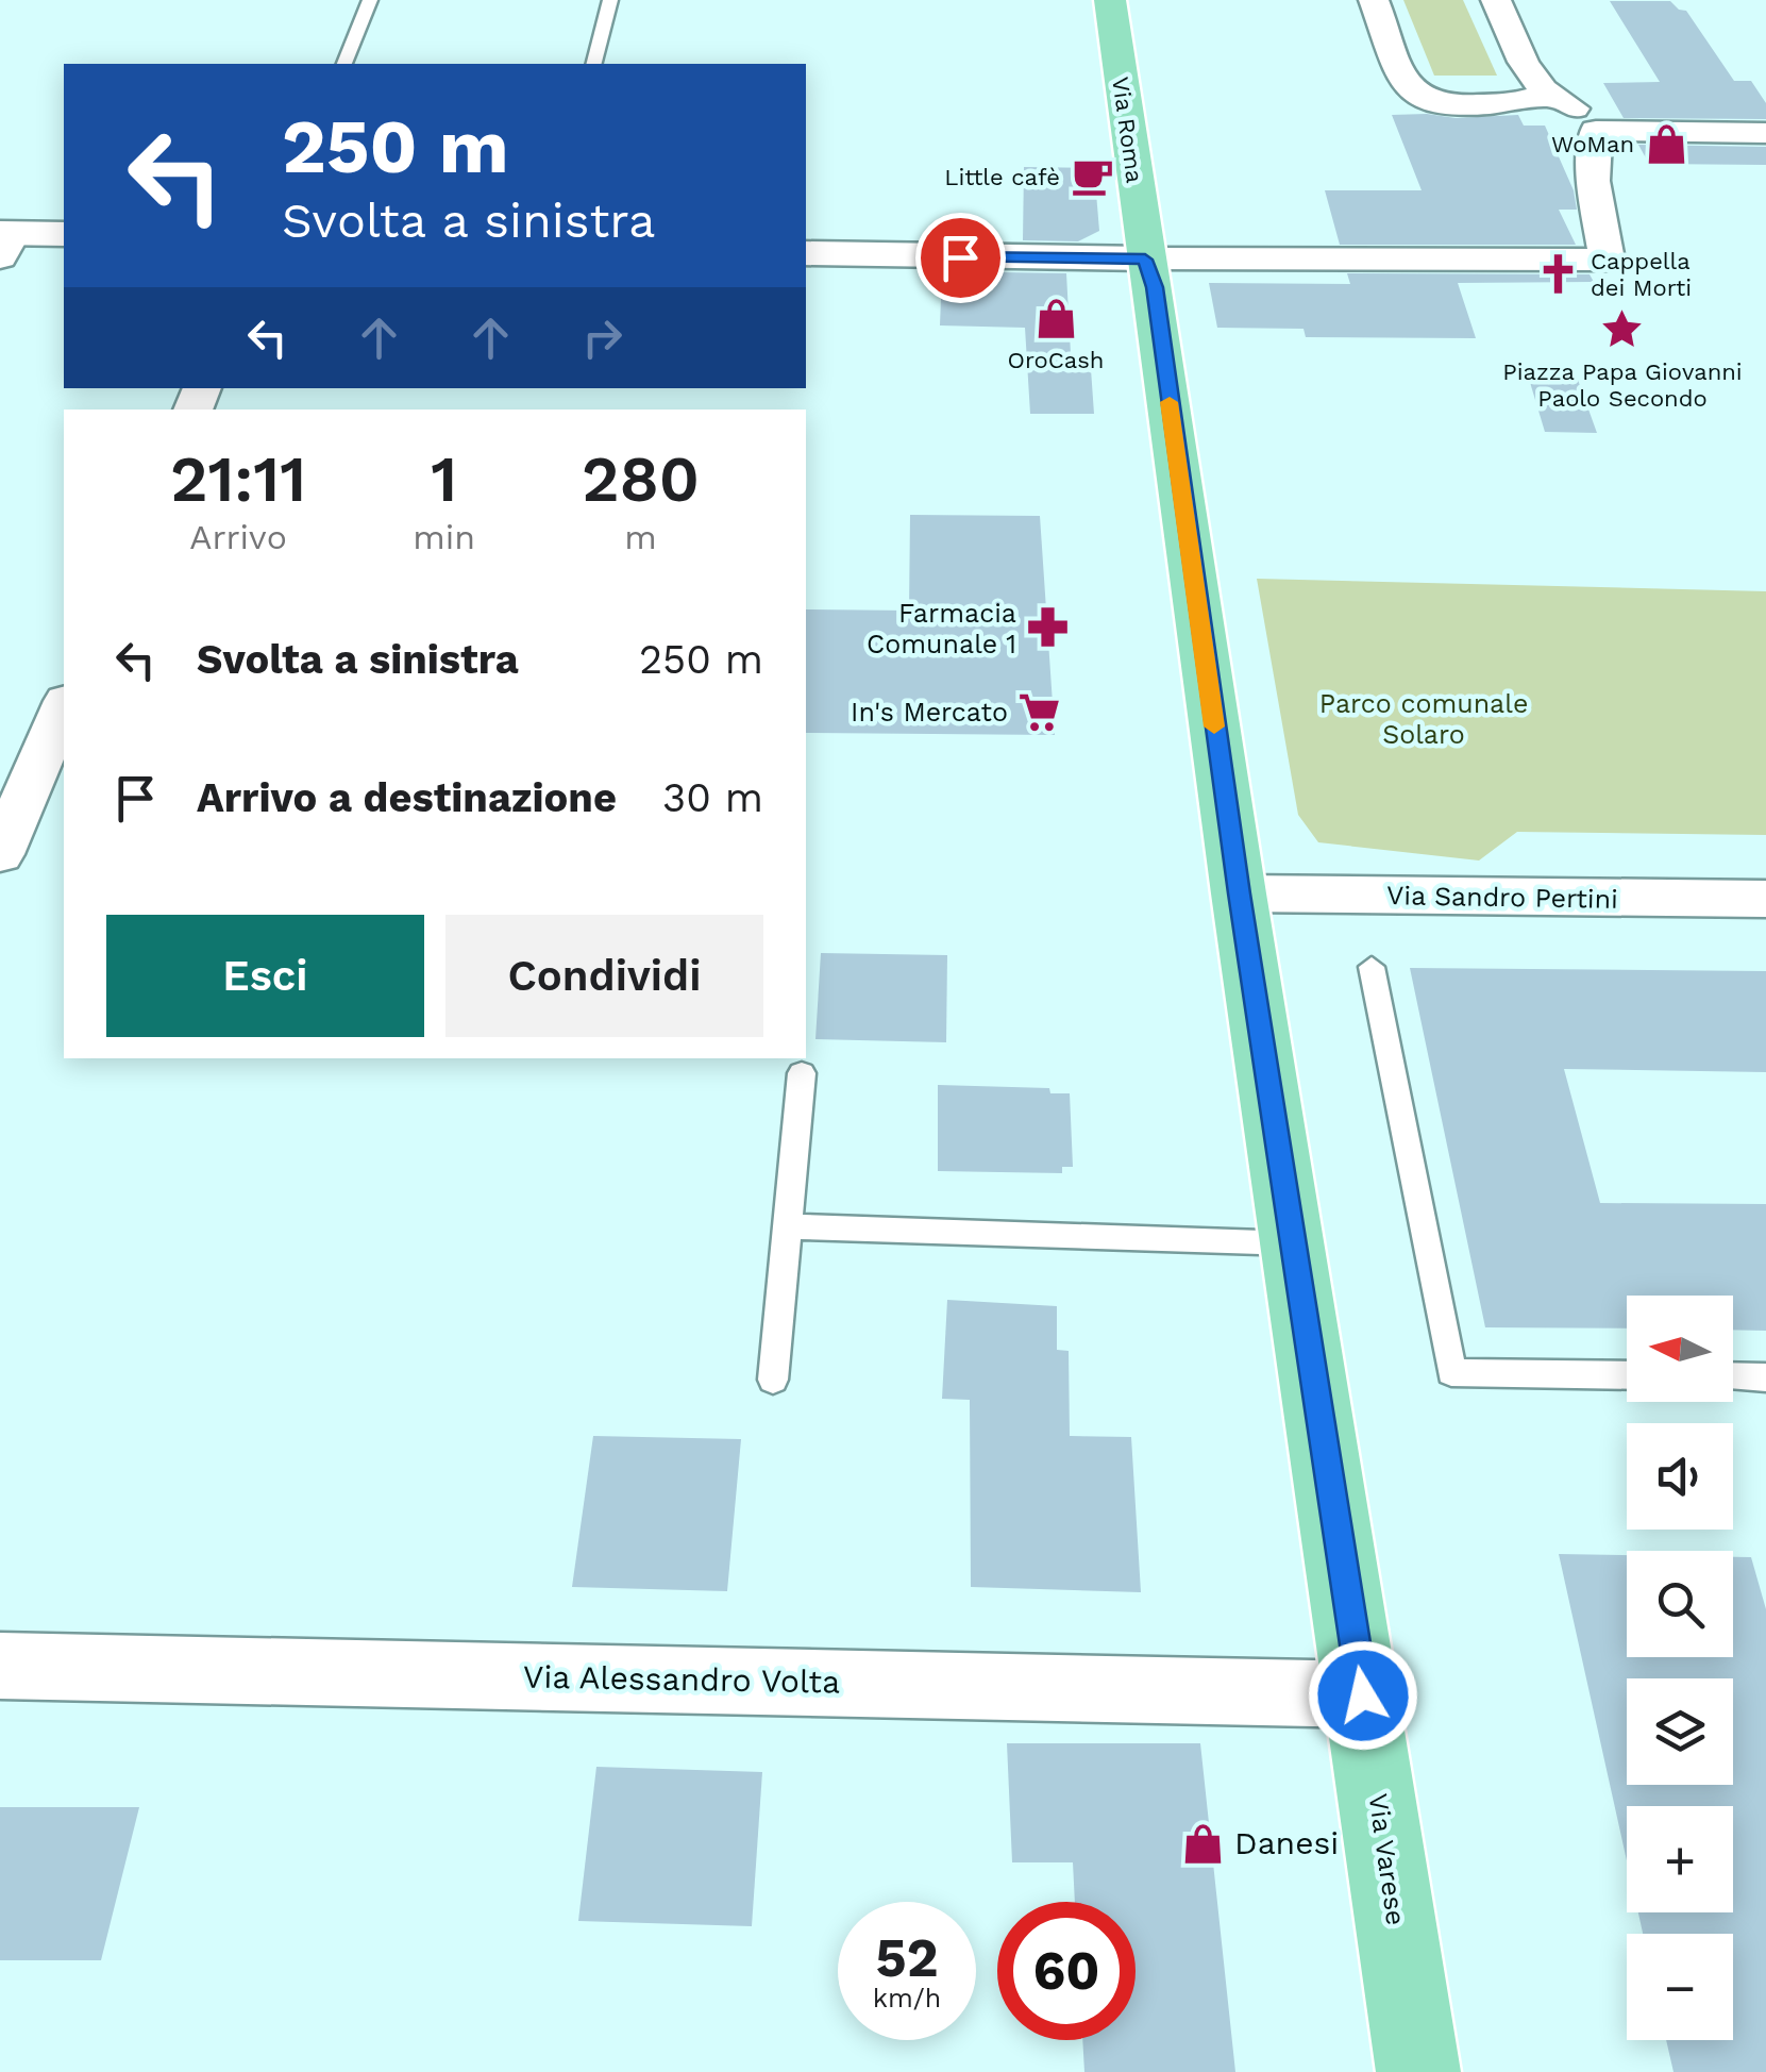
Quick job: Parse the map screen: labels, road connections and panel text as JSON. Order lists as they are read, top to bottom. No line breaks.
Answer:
{"streets":{"main road":["Via Roma","Via Varese"],"street":["Via Sandro Pertini","Via Alessandro Volta"]},"crossings":[["Via Roma","Via Varese"],["Via Sandro Pertini","Via Varese"],["Via Alessandro Volta","Via Varese"]],"parks":["Parco comunale Solaro"],"places":{"shop":["WoMan","OroCash","Danesi"],"cafe":["Little cafè"],"church":["Cappella dei Morti"],"place":["Piazza Papa Giovanni Paolo Secondo"],"pharmacy":["Farmacia Comunale 1"],"supermarket":["In's Mercato"]},"north":"left","page":{"turn":["250 m","Svolta a sinistra"],"eta":["21:11","Arrivo","1","min","280","m"],"list":[{"name":"Svolta a sinistra","value":"250 m"},{"name":"Arrivo a destinazione","value":"30 m"}],"buttons":["Esci","Condividi"],"map_buttons":["+","−"],"speed":"52 km/h","limit":"60"}}
